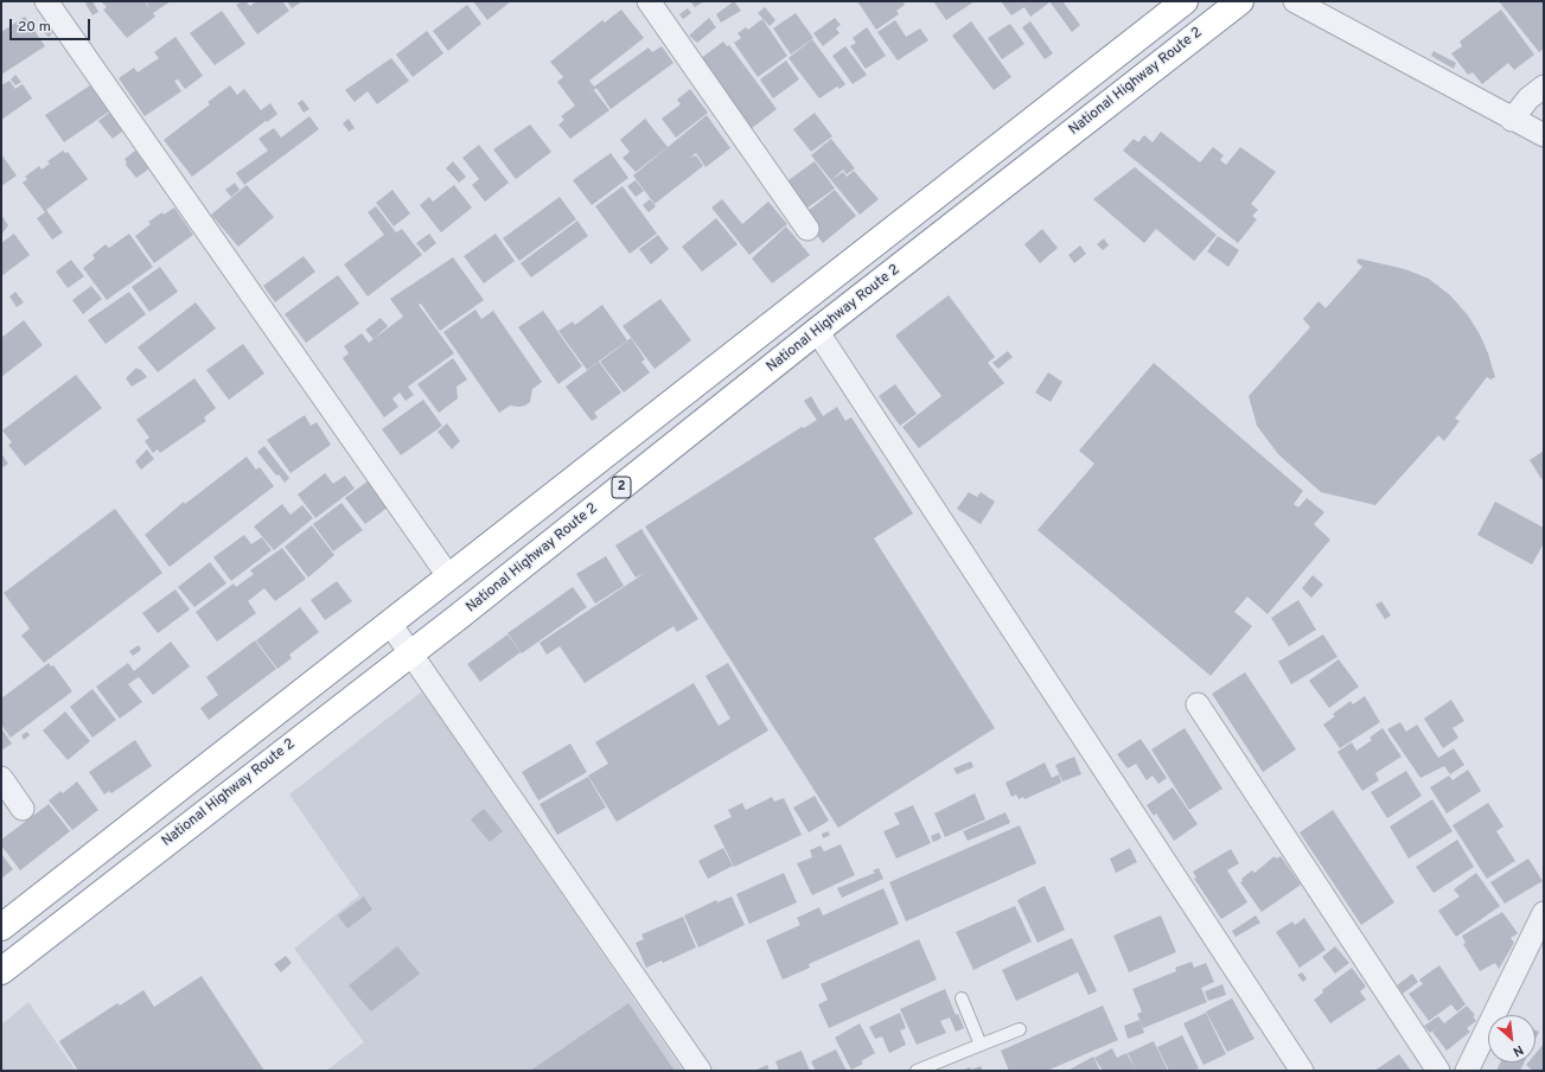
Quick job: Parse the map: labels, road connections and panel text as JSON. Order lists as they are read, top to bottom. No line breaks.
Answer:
{"streets":{"highway":["National Highway Route 2","2"]},"scale_bar":"20 m","north":"bottom right"}
